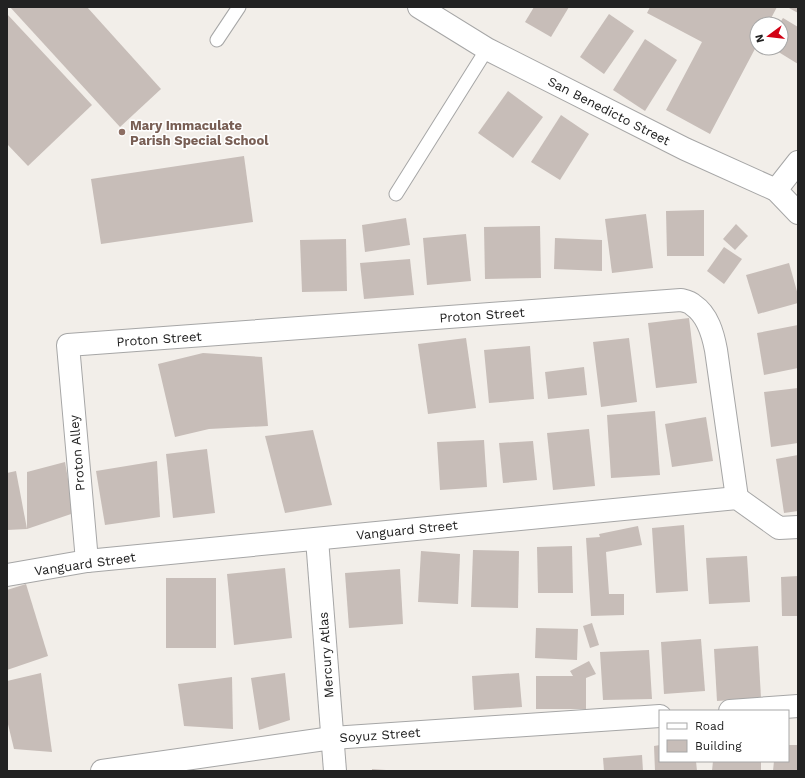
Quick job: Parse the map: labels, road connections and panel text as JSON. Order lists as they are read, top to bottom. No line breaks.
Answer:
{"streets":{"street":["San Benedicto Street","Proton Street","Proton Alley","Vanguard Street","Mercury Atlas","Soyuz Street"]},"crossings":[["Proton Street","Proton Alley"],["Proton Street","Vanguard Street"],["Proton Alley","Vanguard Street"],["Vanguard Street","Mercury Atlas"],["Mercury Atlas","Soyuz Street"]],"places":["Mary Immaculate Parish Special School"],"legend":["Road","Building"],"north":"left"}
